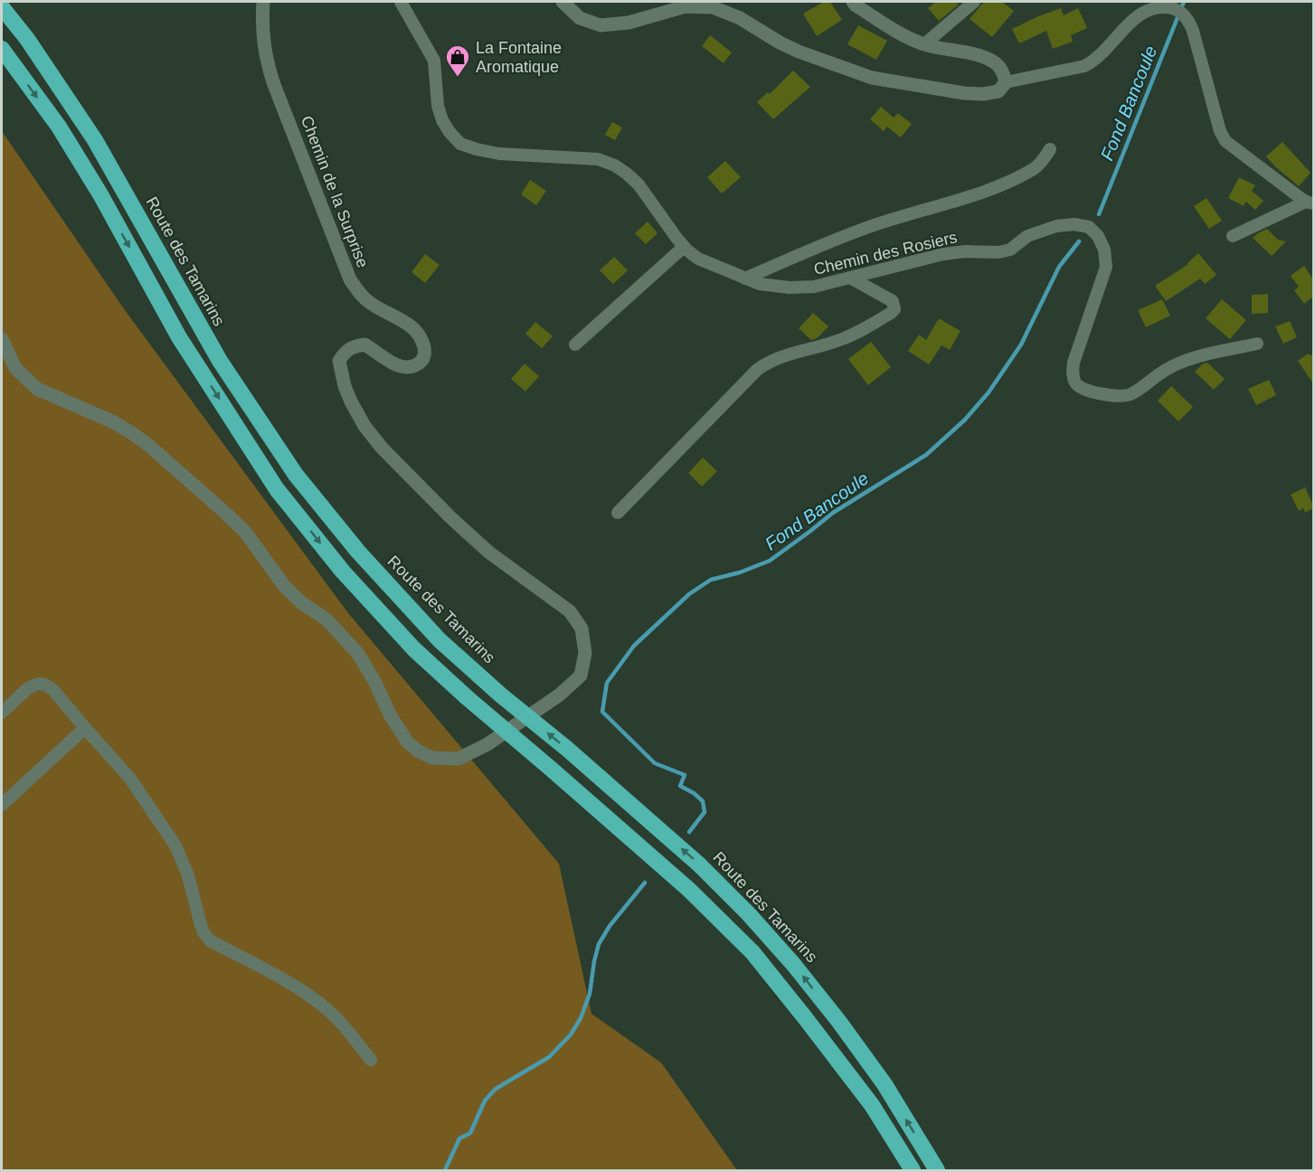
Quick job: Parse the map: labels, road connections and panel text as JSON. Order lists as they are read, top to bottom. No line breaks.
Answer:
{"streets":{"highway":["Route des Tamarins"],"main road":["Chemin de la Surprise"],"street":["Chemin des Rosiers"]},"water":["Fond Bancoule"],"places":{"shop":["La Fontaine Aromatique"]}}
